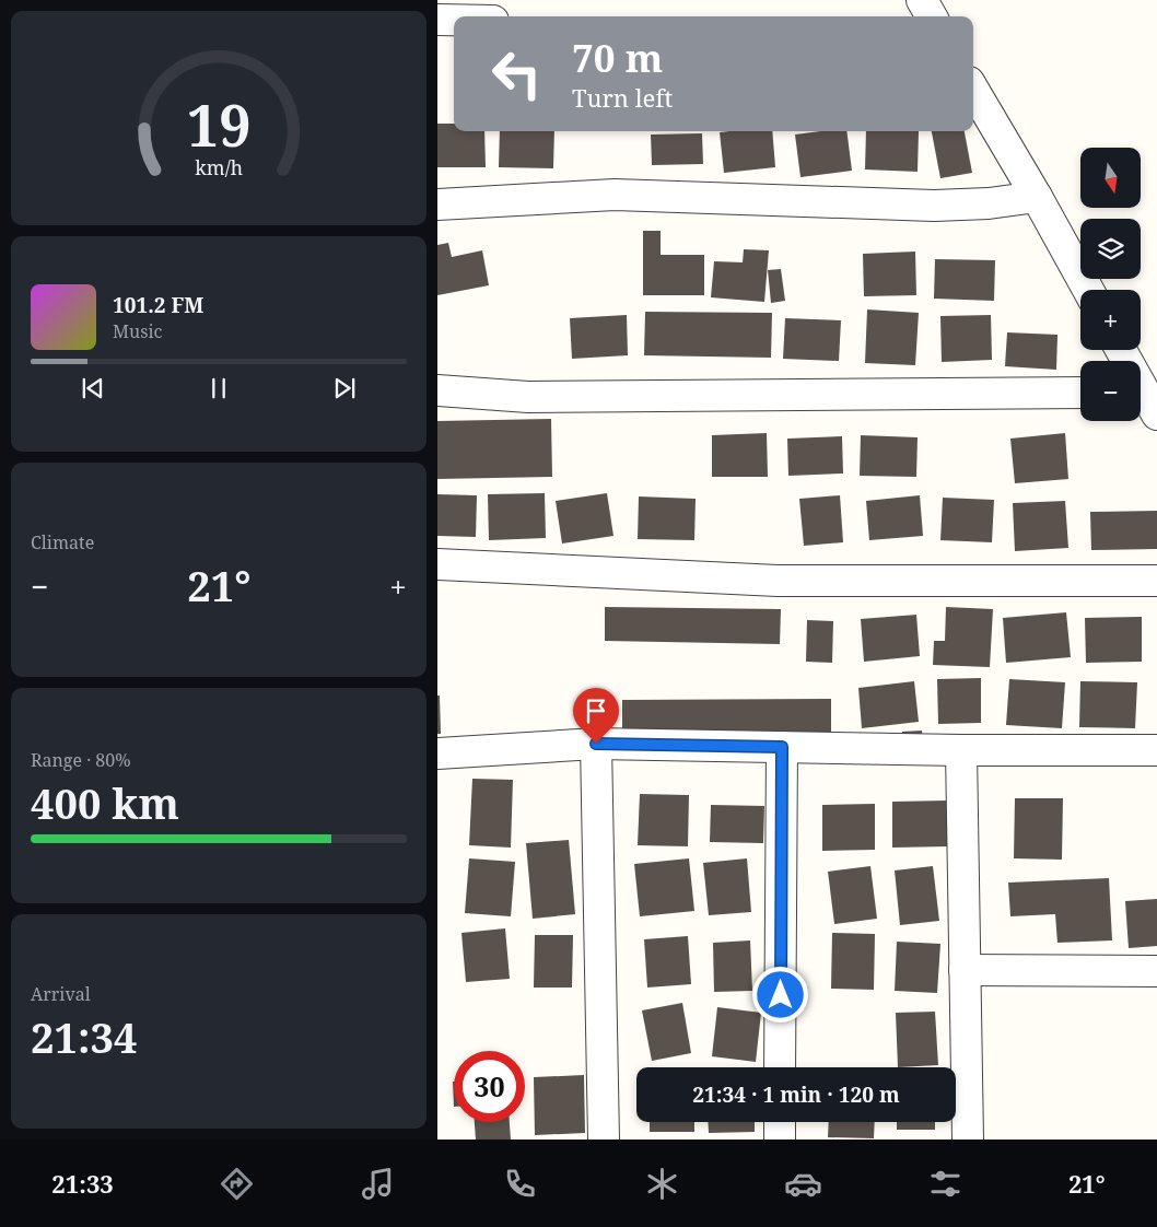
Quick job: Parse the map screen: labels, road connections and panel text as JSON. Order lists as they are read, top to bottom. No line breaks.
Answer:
{"north":"bottom","page":{"turn":["70 m","Turn left"],"map_buttons":["+","−"],"song":["101.2 FM","Music"],"tile":["Climate",["Range · 80%","400 km"],["Arrival","21:34"]],"heat":["−","21°","+"],"limit":"30","trip":"21:34 · 1 min · 120 m","tabs":["21:33","21°"],"gauge":["19","km/h"]}}
